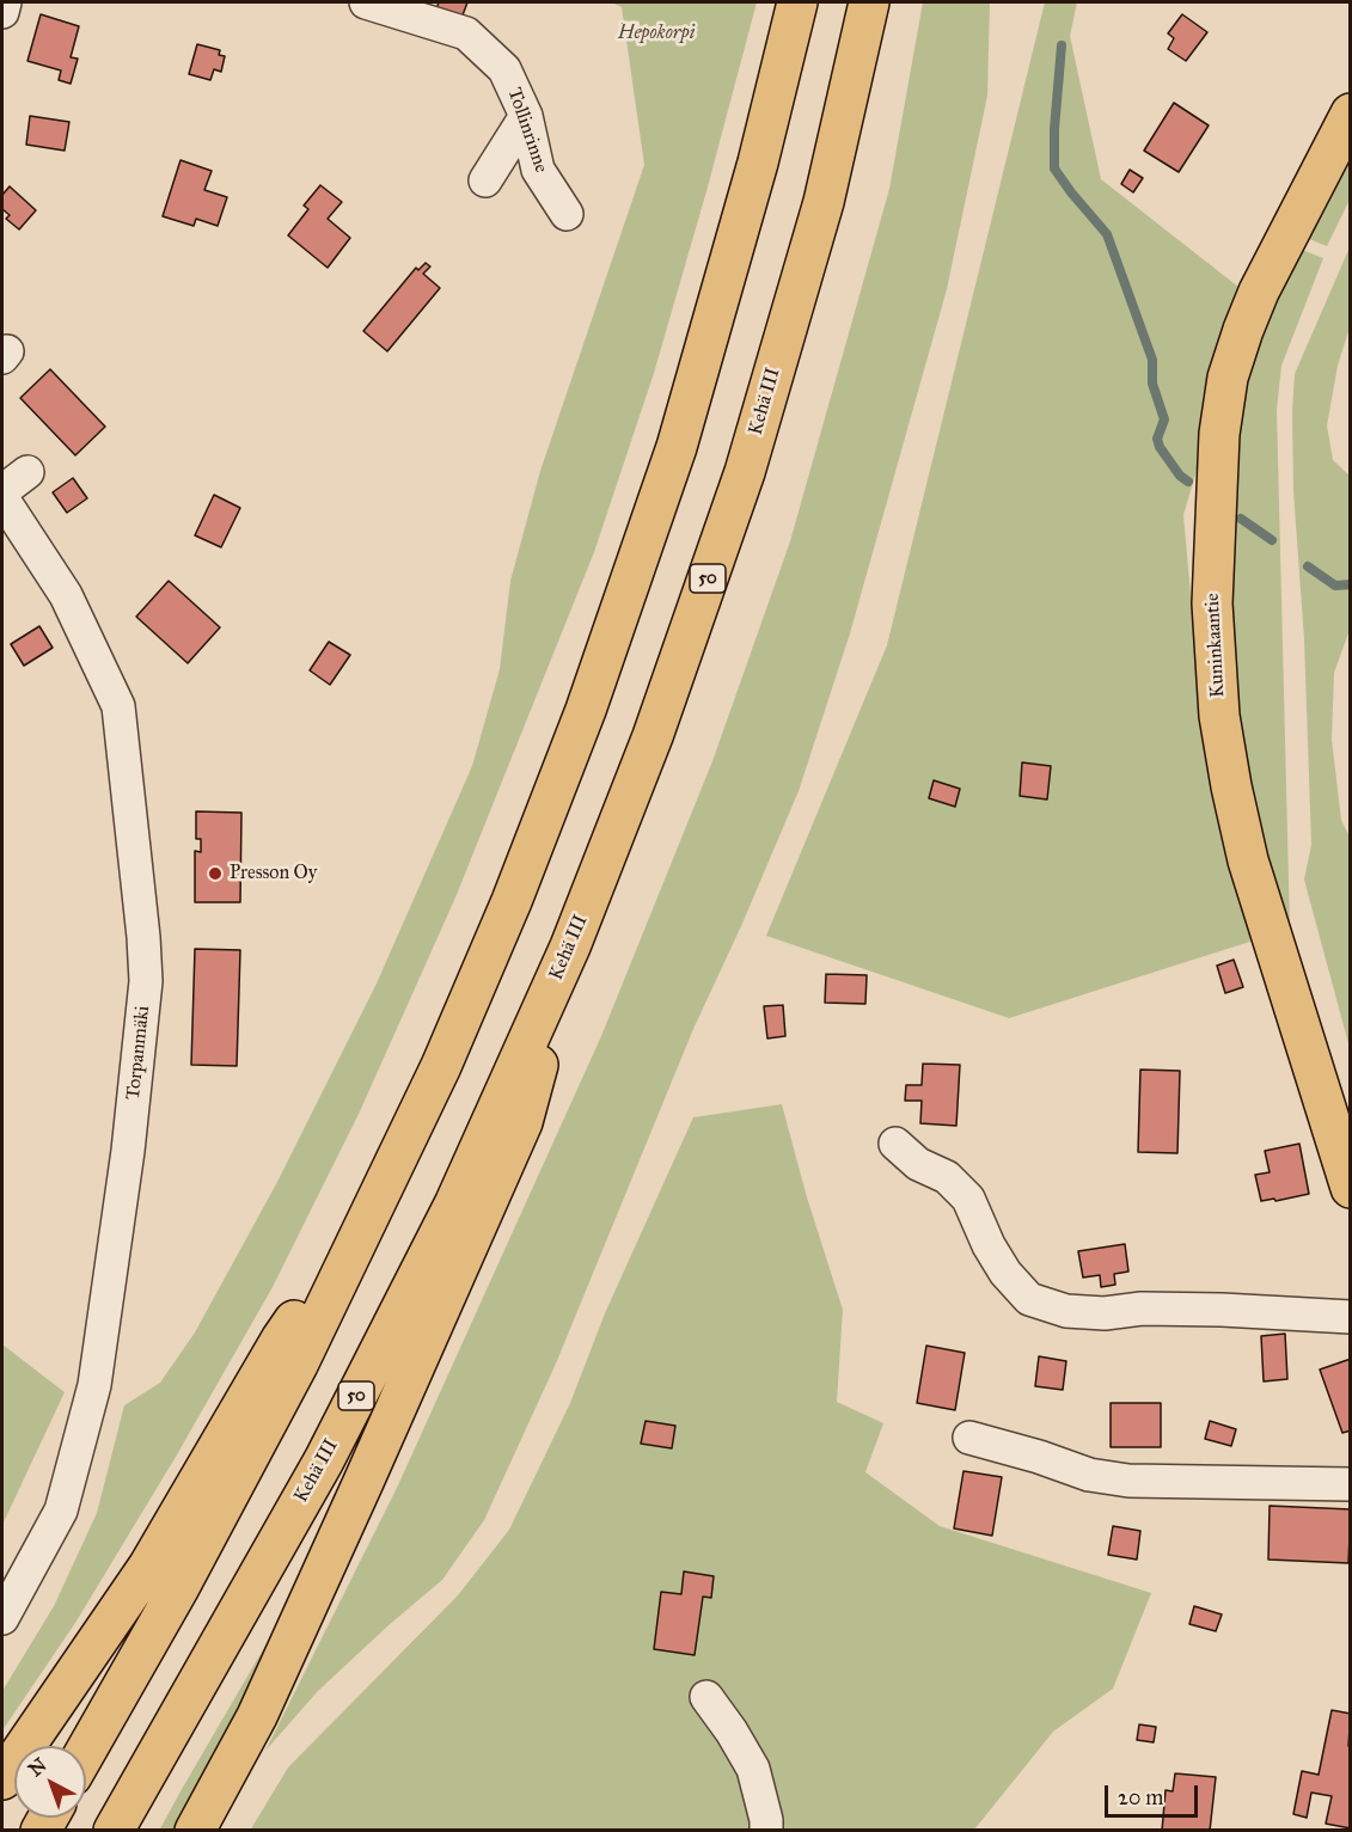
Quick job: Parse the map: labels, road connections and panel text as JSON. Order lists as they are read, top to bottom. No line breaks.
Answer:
{"streets":{"main road":["Kehä III","50","Kuninkaantie"],"street":["Tollinrinne","Torpanmäki"]},"parks":["Hepokorpi"],"places":["Presson Oy"],"scale_bar":"20 m","north":"top left"}
